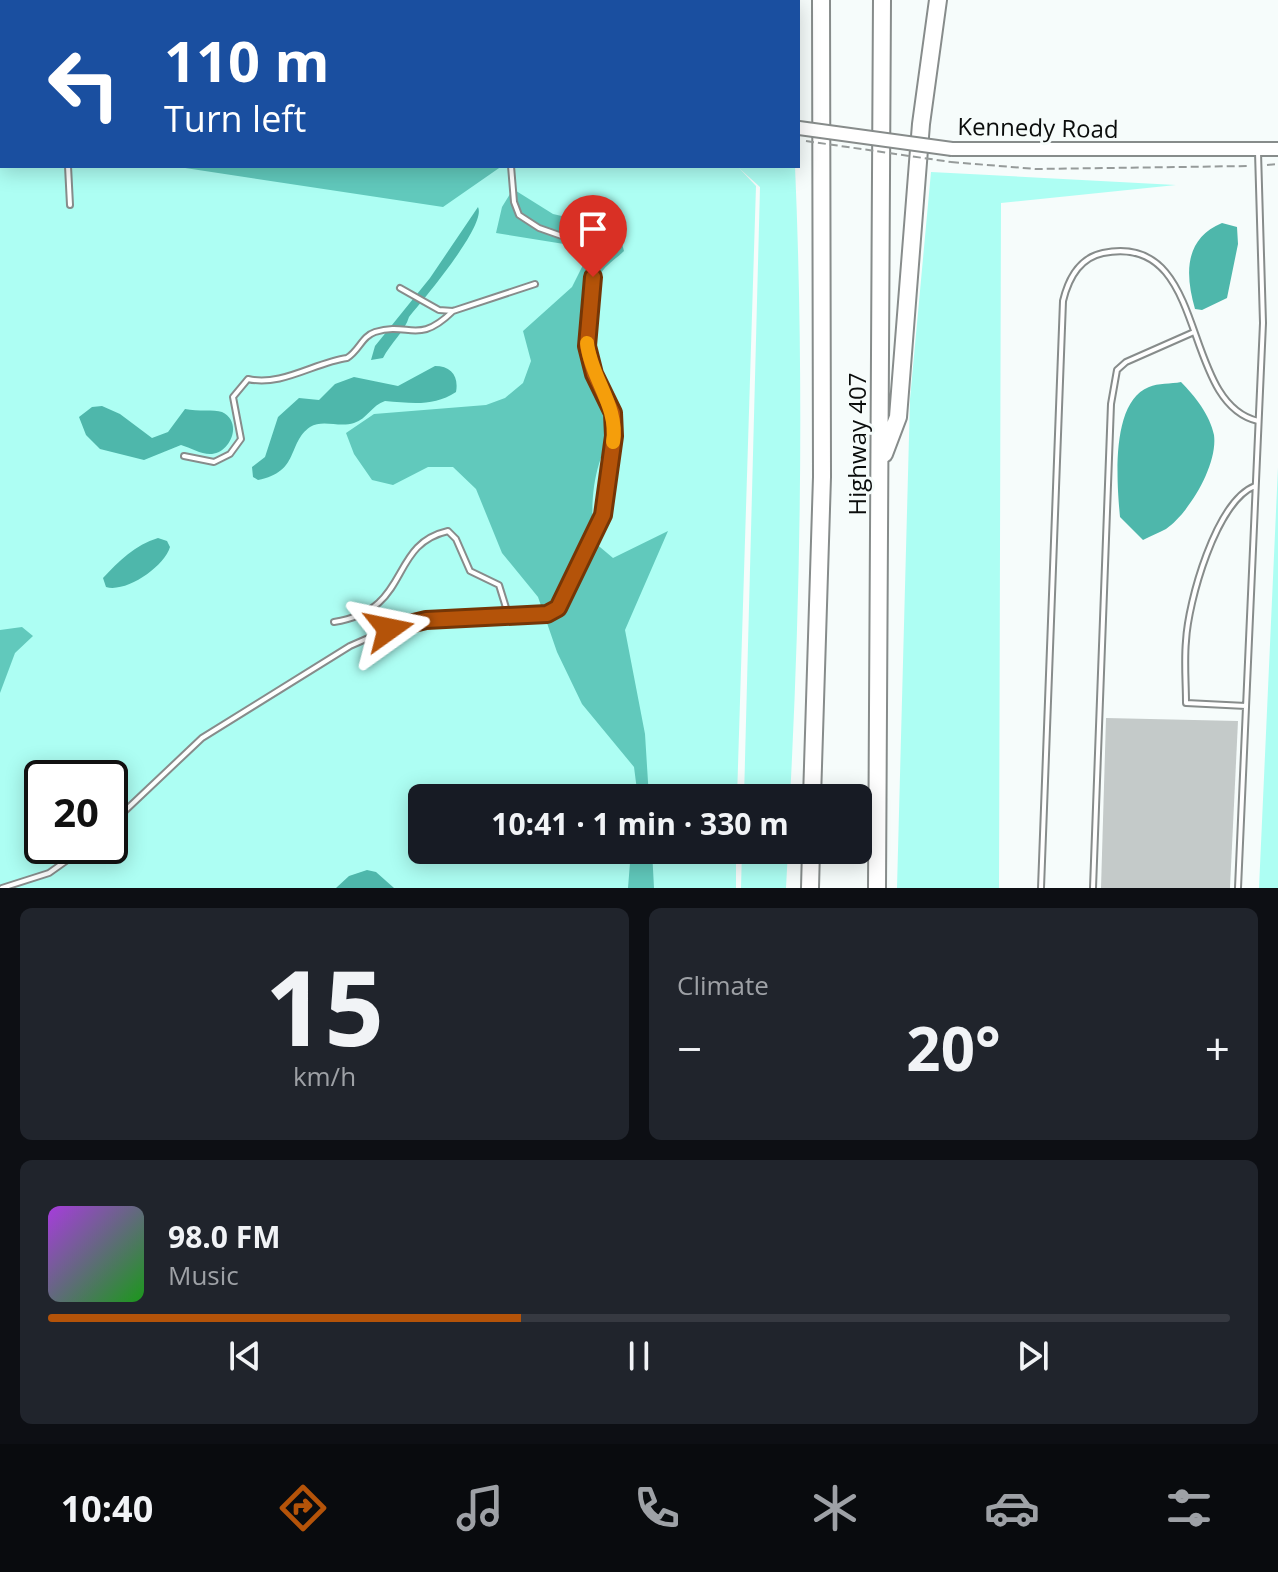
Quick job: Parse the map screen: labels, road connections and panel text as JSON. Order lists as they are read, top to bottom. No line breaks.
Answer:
{"streets":{"highway":["Highway 407"],"main road":["Kennedy Road"]},"page":{"turn":["110 m","Turn left"],"limit":"20","trip":"10:41 · 1 min · 330 m","tile":[["15","km/h"],"Climate"],"heat":["−","20°","+"],"song":["98.0 FM","Music"],"tabs":"10:40"}}
